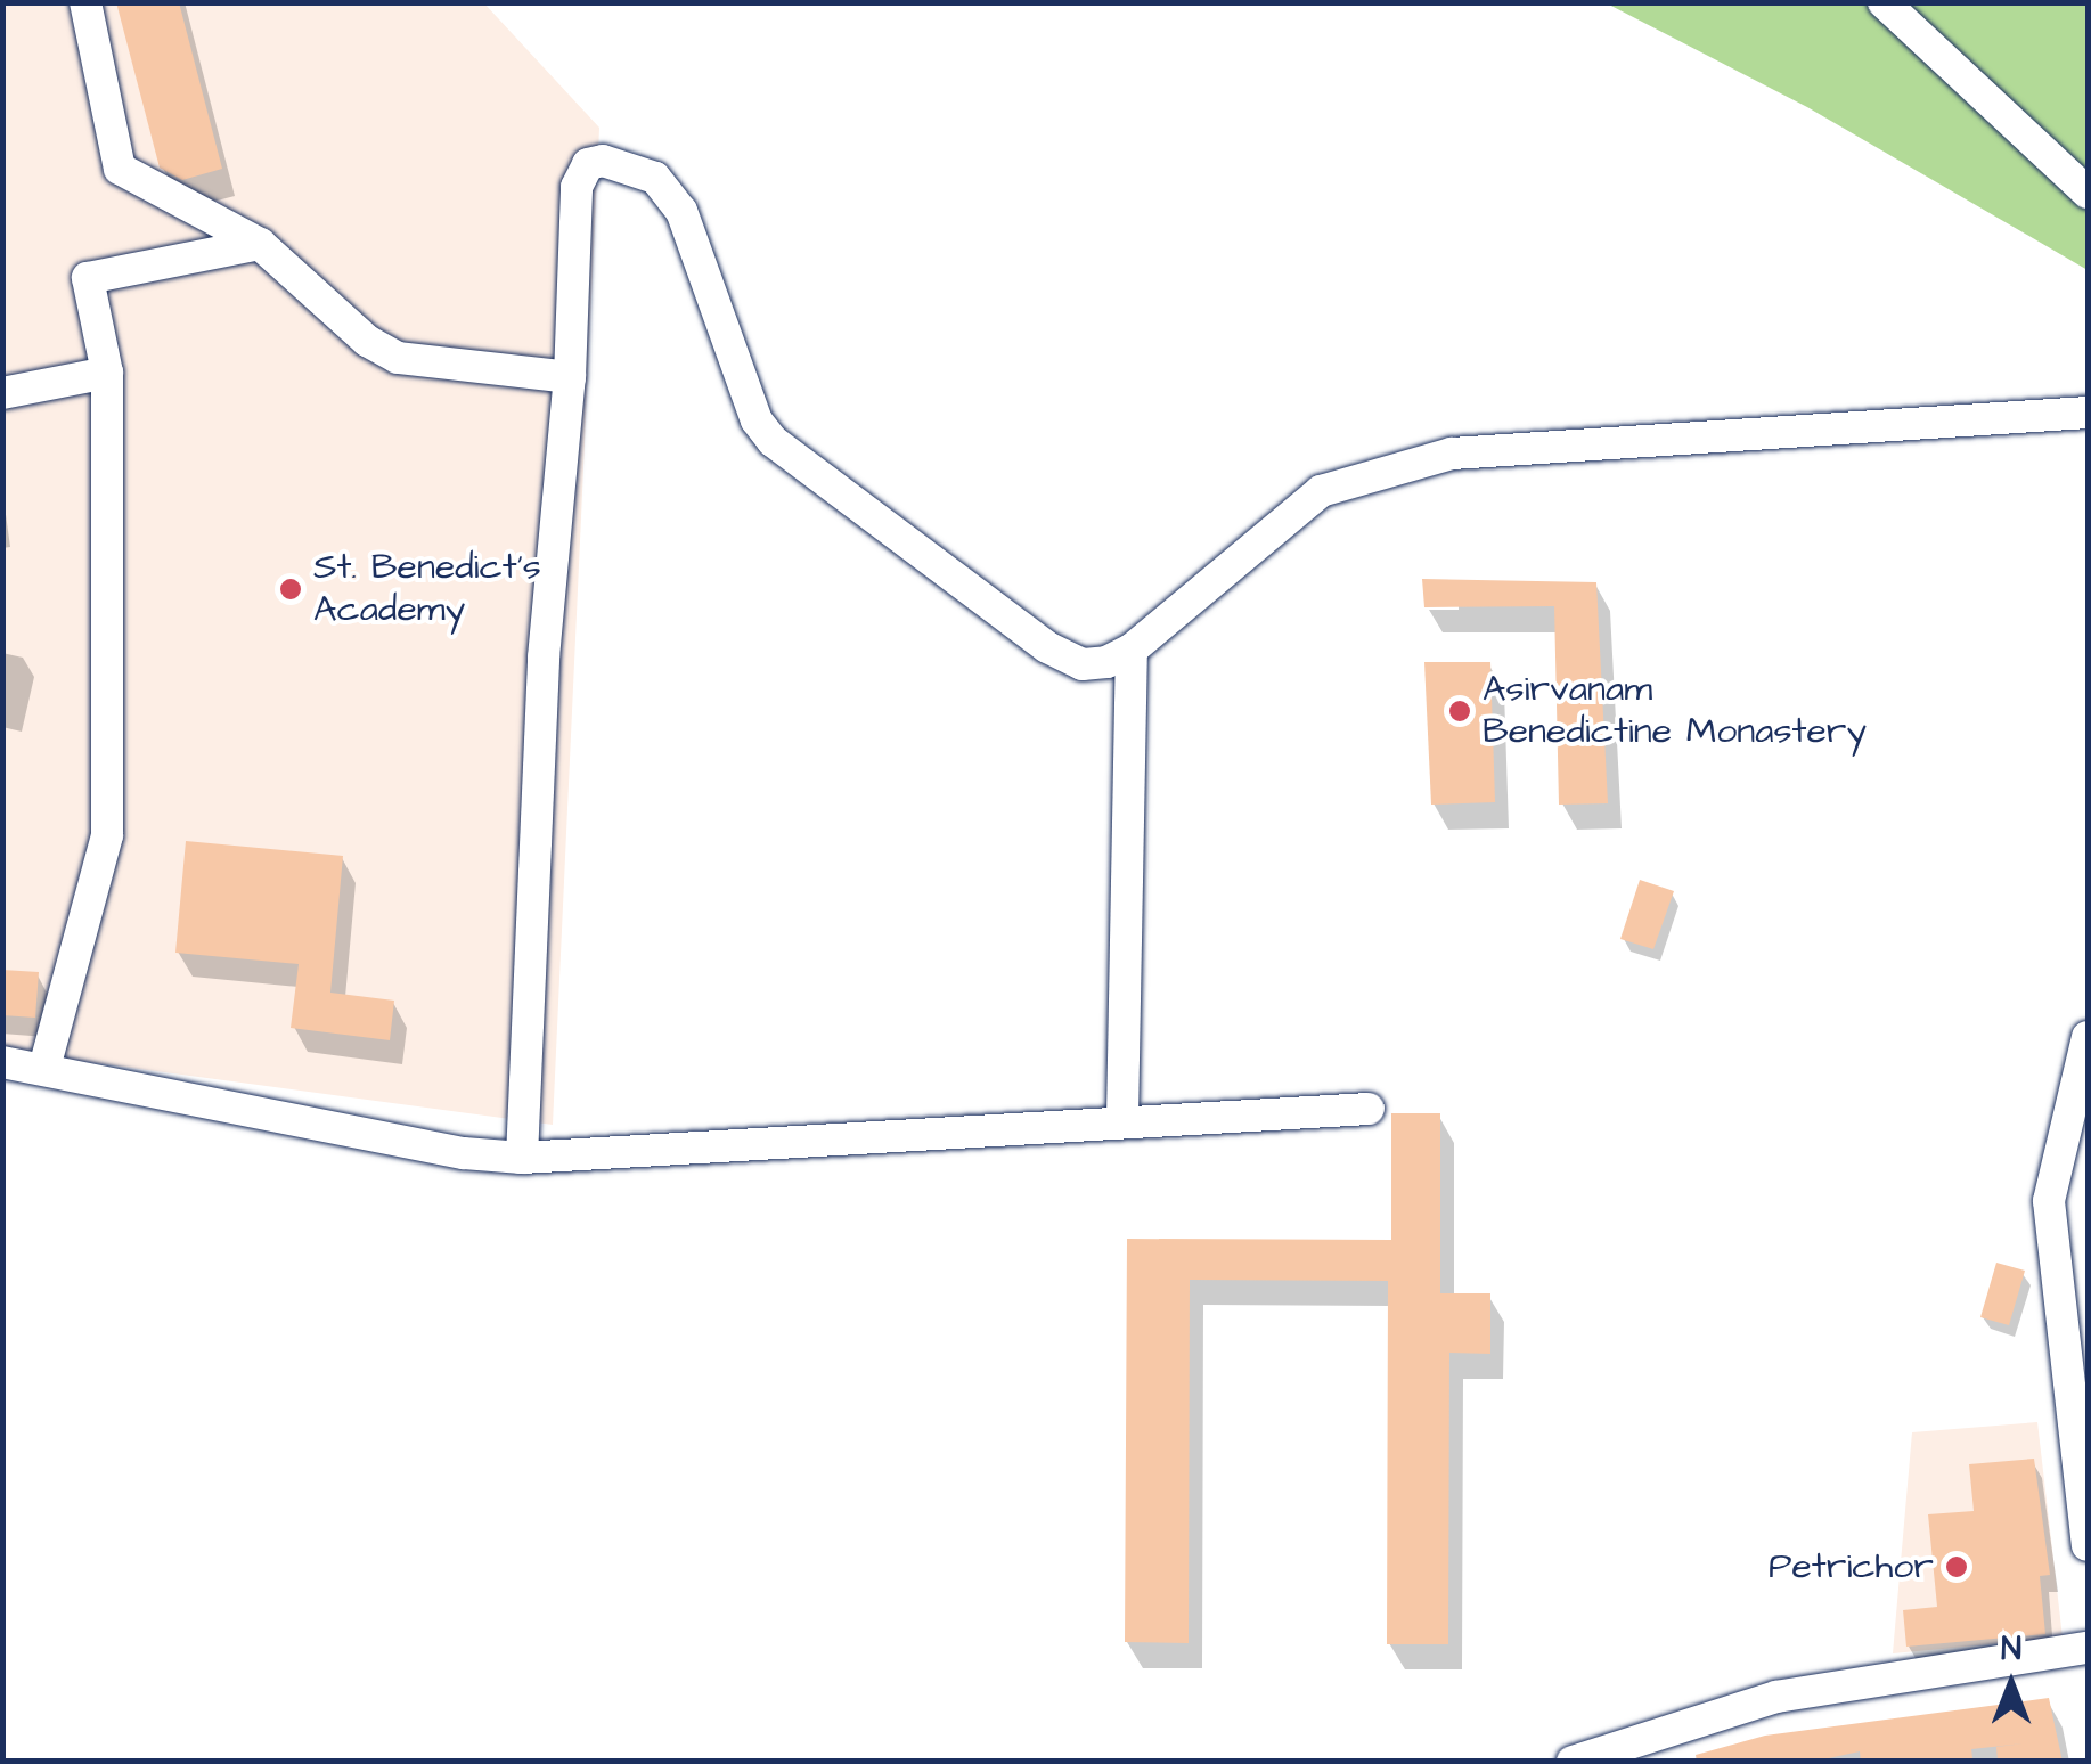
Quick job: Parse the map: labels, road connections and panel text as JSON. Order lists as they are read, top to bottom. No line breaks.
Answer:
{"places":["St. Benedict's Academy","Asirvanam Benedictine Monastery","Petrichor"],"north":"top"}
